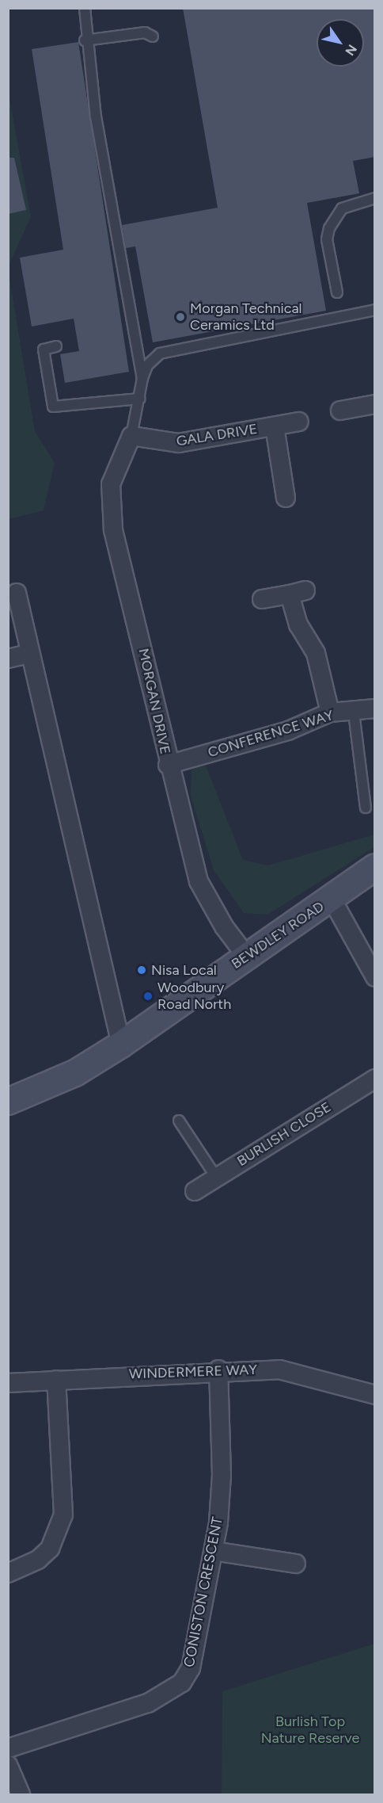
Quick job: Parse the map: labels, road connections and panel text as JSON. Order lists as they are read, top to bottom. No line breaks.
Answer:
{"streets":{"main road":["BEWDLEY ROAD"],"street":["GALA DRIVE","MORGAN DRIVE","CONFERENCE WAY","BURLISH CLOSE","WINDERMERE WAY","CONISTON CRESCENT"]},"crossings":[["GALA DRIVE","MORGAN DRIVE"],["MORGAN DRIVE","CONFERENCE WAY"],["MORGAN DRIVE","BEWDLEY ROAD"],["WINDERMERE WAY","CONISTON CRESCENT"]],"parks":["Burlish Top Nature Reserve"],"places":["Morgan Technical Ceramics Ltd","Nisa Local","Woodbury Road North"],"north":"bottom right"}
